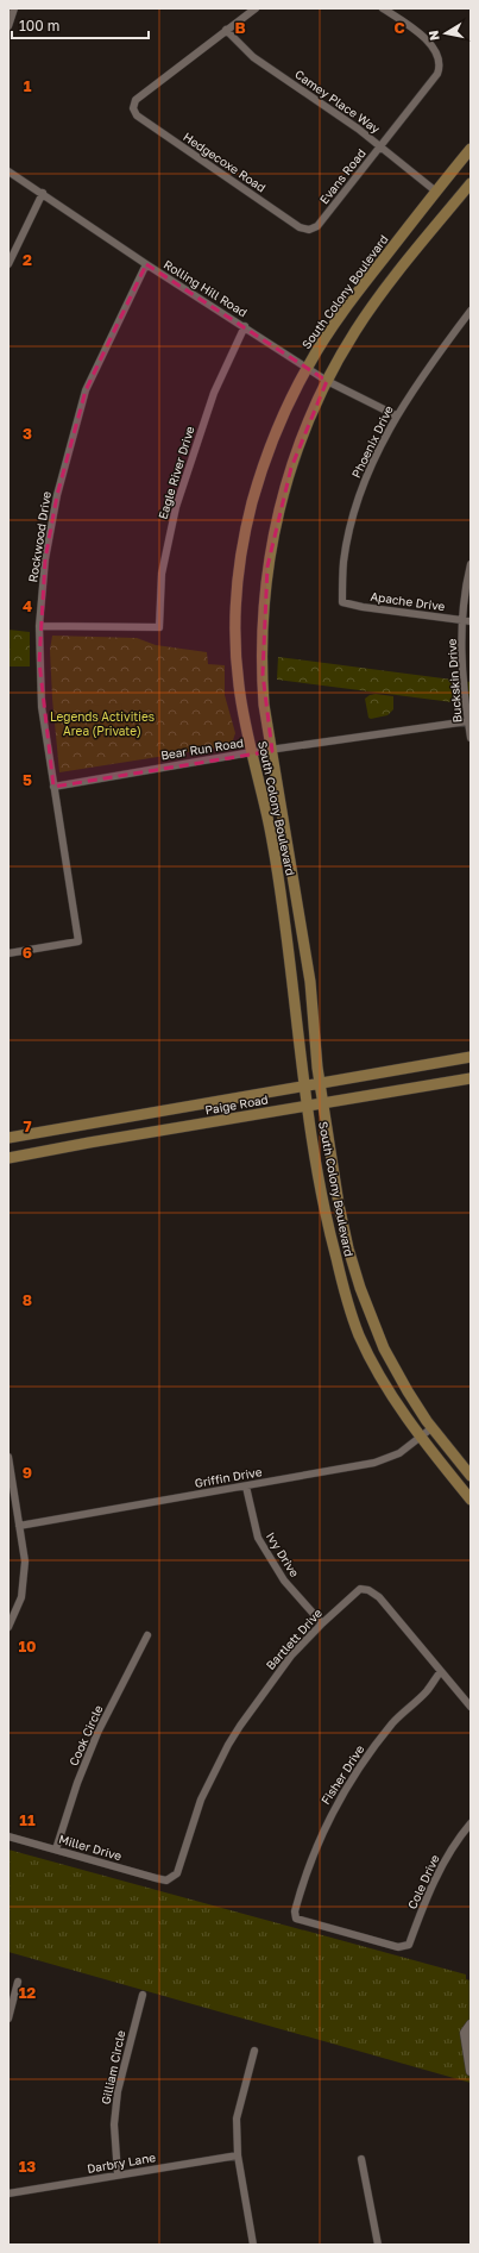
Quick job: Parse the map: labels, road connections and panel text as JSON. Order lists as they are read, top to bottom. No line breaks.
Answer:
{"streets":{"main road":["South Colony Boulevard","Paige Road"],"street":["Camey Place Way","Hedgecoxe Road","Evans Road","Rolling Hill Road","Phoenix Drive","Eagle River Drive","Rockwood Drive","Apache Drive","Buckskin Drive","Bear Run Road","Griffin Drive","Ivy Drive","Bartlett Drive","Cook Circle","Fisher Drive","Miller Drive","Cole Drive","Gilliam Circle","Darbry Lane"]},"crossings":[["Camey Place Way","Hedgecoxe Road"],["Camey Place Way","Evans Road"],["Camey Place Way","South Colony Boulevard"],["Hedgecoxe Road","Evans Road"],["Rolling Hill Road","South Colony Boulevard"],["Rolling Hill Road","Phoenix Drive"],["Rolling Hill Road","Eagle River Drive"],["Rolling Hill Road","Rockwood Drive"],["South Colony Boulevard","Bear Run Road"],["South Colony Boulevard","Paige Road"],["South Colony Boulevard","Griffin Drive"],["Phoenix Drive","Apache Drive"],["Eagle River Drive","Rockwood Drive"],["Rockwood Drive","Bear Run Road"],["Apache Drive","Buckskin Drive"],["Buckskin Drive","Bear Run Road"],["Griffin Drive","Ivy Drive"],["Ivy Drive","Bartlett Drive"],["Bartlett Drive","Fisher Drive"],["Bartlett Drive","Miller Drive"],["Cook Circle","Miller Drive"],["Fisher Drive","Cole Drive"],["Gilliam Circle","Darbry Lane"]],"parks":["Legends Activities Area (Private)"],"scale_bar":"100 m","north":"left","grid":{"columns":["B","C"],"rows":["1","2","3","4","5","6","7","8","9","10","11","12","13"]}}
